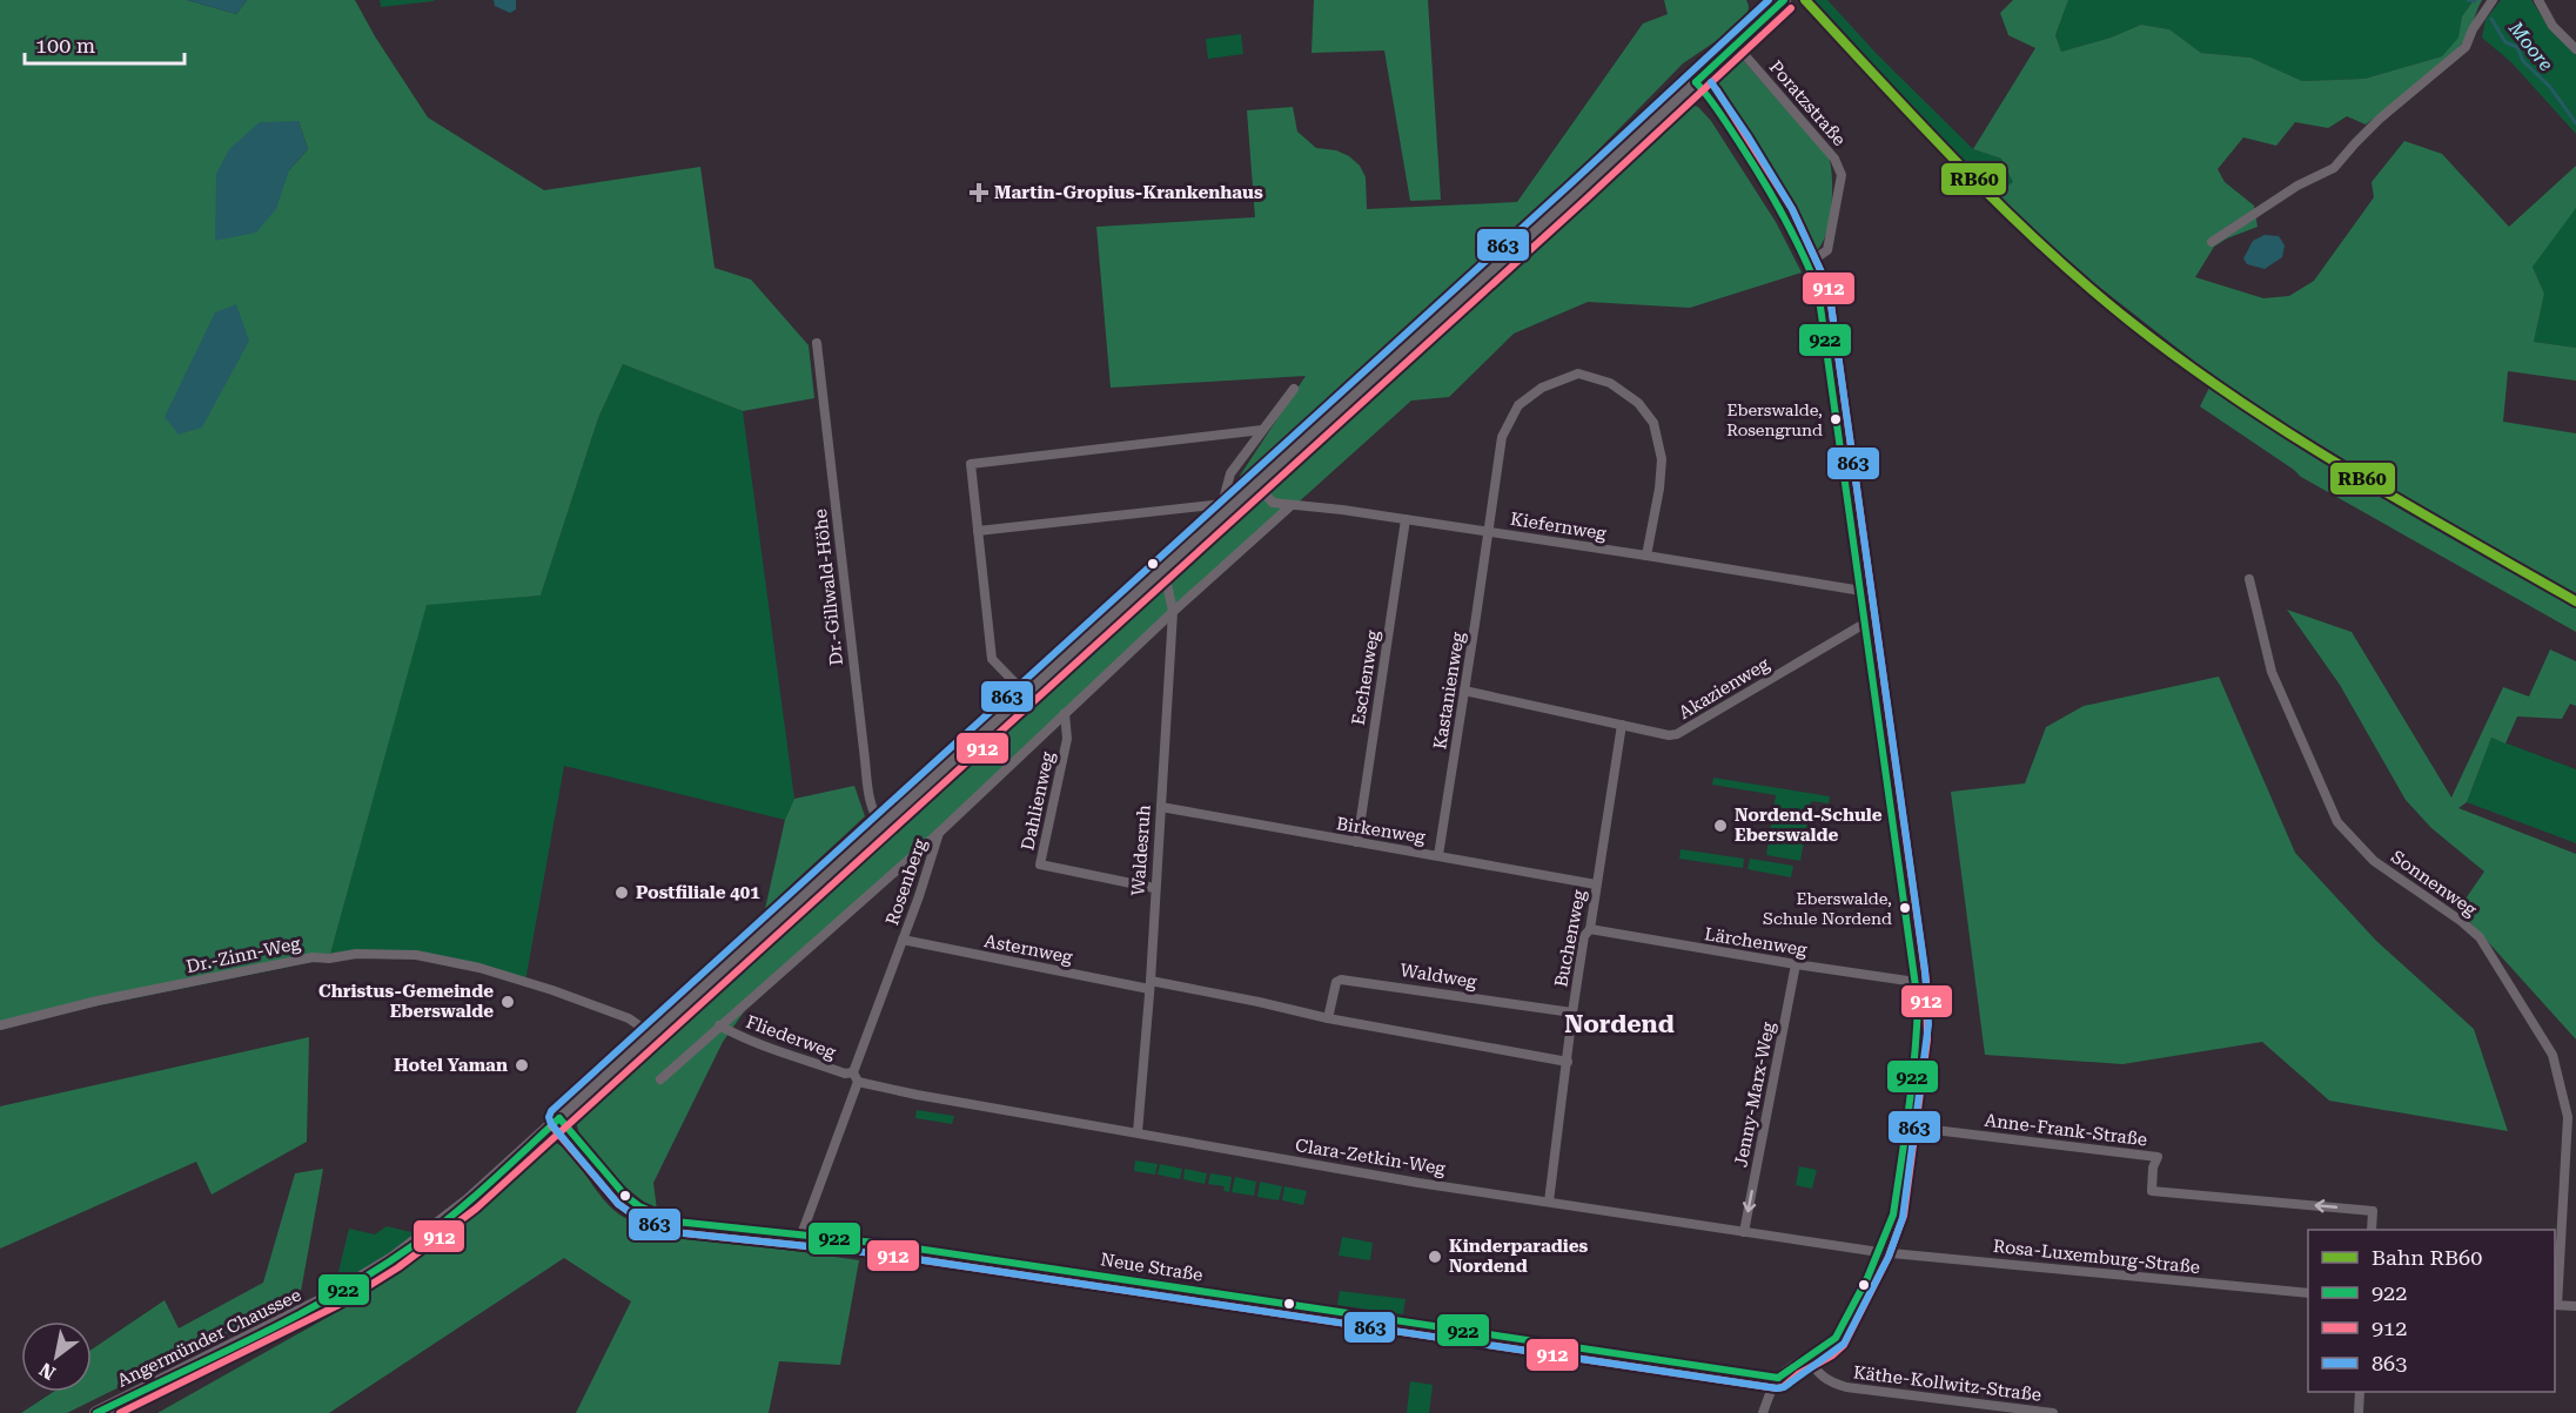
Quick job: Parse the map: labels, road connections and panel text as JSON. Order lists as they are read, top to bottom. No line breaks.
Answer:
{"streets":{"main road":["Angermünder Chaussee"],"street":["Poratzstraße","Kiefernweg","Dr.-Gillwald-Höhe","Eschenweg","Akazienweg","Kastanienweg","Dahlienweg","Birkenweg","Waldesruh","Rosenberg","Sonnenweg","Buchenweg","Lärchenweg","Asternweg","Dr.-Zinn-Weg","Waldweg","Fliederweg","Jenny-Marx-Weg","Anne-Frank-Straße","Clara-Zetkin-Weg","Rosa-Luxemburg-Straße","Neue Straße","Käthe-Kollwitz-Straße"]},"crossings":[["Poratzstraße","Angermünder Chaussee"],["Kiefernweg","Eschenweg"],["Kiefernweg","Kastanienweg"],["Kiefernweg","Rosenberg"],["Kiefernweg","Angermünder Chaussee"],["Dr.-Gillwald-Höhe","Angermünder Chaussee"],["Eschenweg","Birkenweg"],["Akazienweg","Kastanienweg"],["Akazienweg","Buchenweg"],["Kastanienweg","Birkenweg"],["Dahlienweg","Waldesruh"],["Dahlienweg","Rosenberg"],["Birkenweg","Waldesruh"],["Birkenweg","Buchenweg"],["Waldesruh","Rosenberg"],["Waldesruh","Asternweg"],["Waldesruh","Clara-Zetkin-Weg"],["Waldesruh","Angermünder Chaussee"],["Rosenberg","Asternweg"],["Rosenberg","Fliederweg"],["Rosenberg","Clara-Zetkin-Weg"],["Rosenberg","Neue Straße"],["Buchenweg","Lärchenweg"],["Buchenweg","Waldweg"],["Buchenweg","Clara-Zetkin-Weg"],["Lärchenweg","Jenny-Marx-Weg"],["Dr.-Zinn-Weg","Angermünder Chaussee"],["Fliederweg","Clara-Zetkin-Weg"],["Jenny-Marx-Weg","Clara-Zetkin-Weg"],["Clara-Zetkin-Weg","Rosa-Luxemburg-Straße"],["Neue Straße","Angermünder Chaussee"]],"one_way":["Jenny-Marx-Weg","Anne-Frank-Straße"],"districts":["Nordend"],"water":["Moore"],"places":{"health":["Martin-Gropius-Krankenhaus"],"other":["Eberswalde, Rosengrund","Nordend-Schule Eberswalde","Postfiliale 401","Eberswalde, Schule Nordend","Christus-Gemeinde Eberswalde","Hotel Yaman","Kinderparadies Nordend"]},"lines":["rail line RB60","transit line 922","transit line 863","transit line 912"],"legend":["Bahn RB60","922","912","863"],"scale_bar":"100 m","north":"bottom left"}
